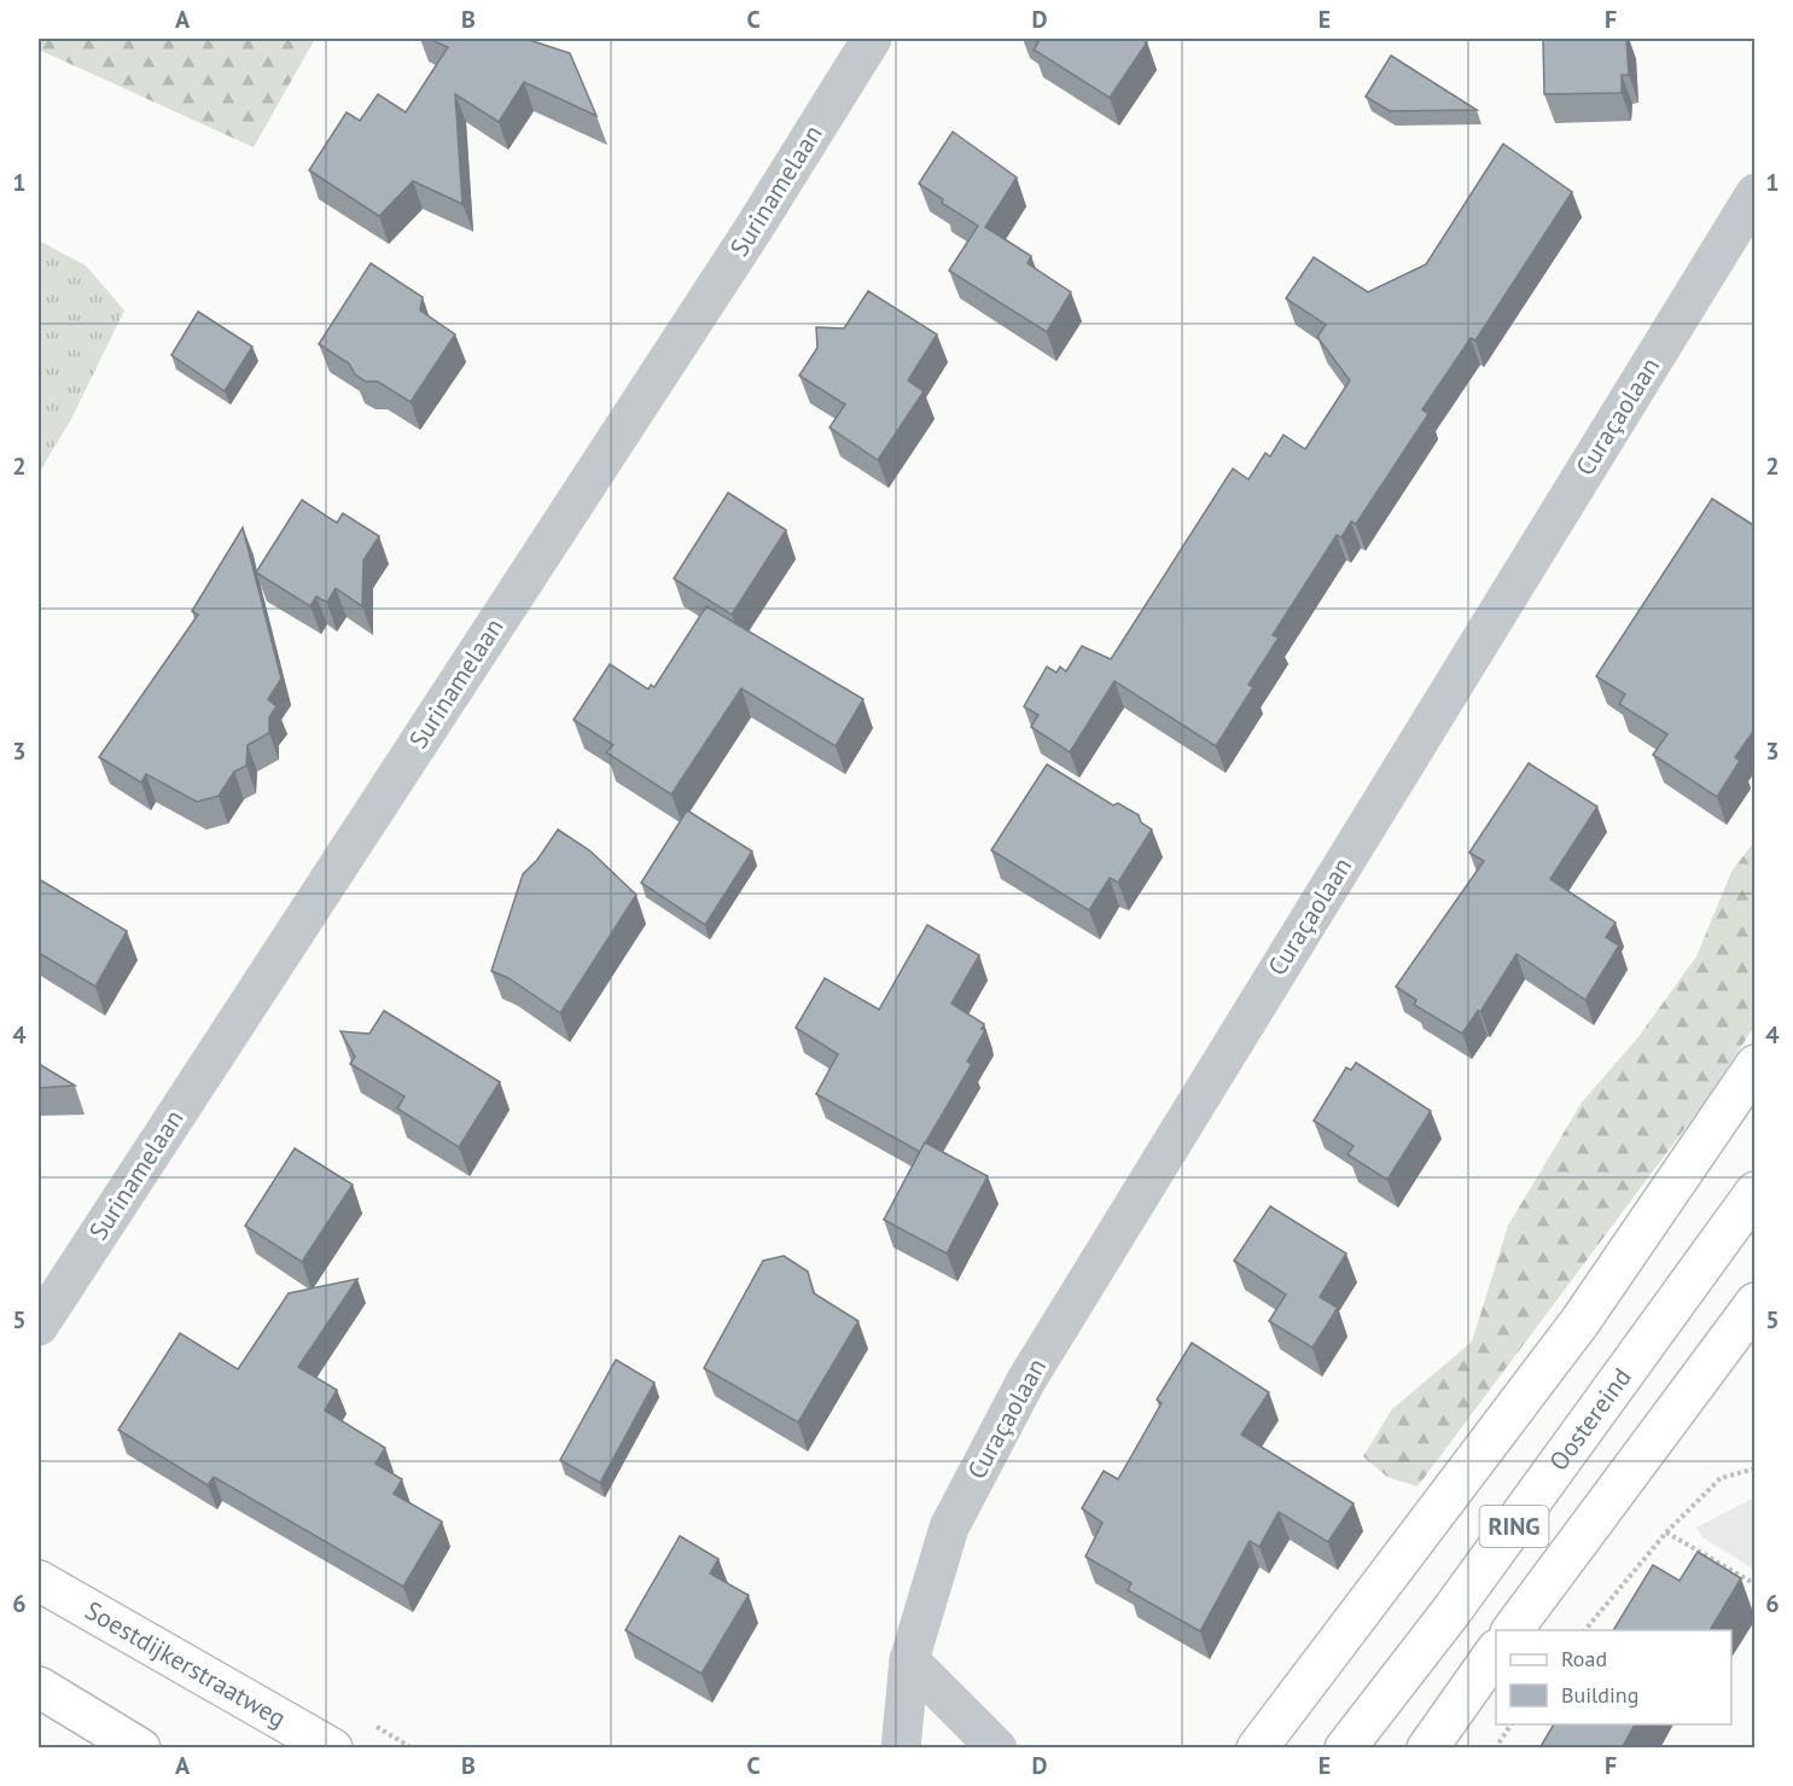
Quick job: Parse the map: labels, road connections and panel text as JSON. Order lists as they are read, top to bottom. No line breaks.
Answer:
{"streets":{"main road":["Oostereind","RING","Soestdijkerstraatweg"],"street":["Surinamelaan","Curaçaolaan"]},"legend":["Road","Building"],"grid":{"columns":["A","B","C","D","E","F"],"rows":["1","2","3","4","5","6"]}}
